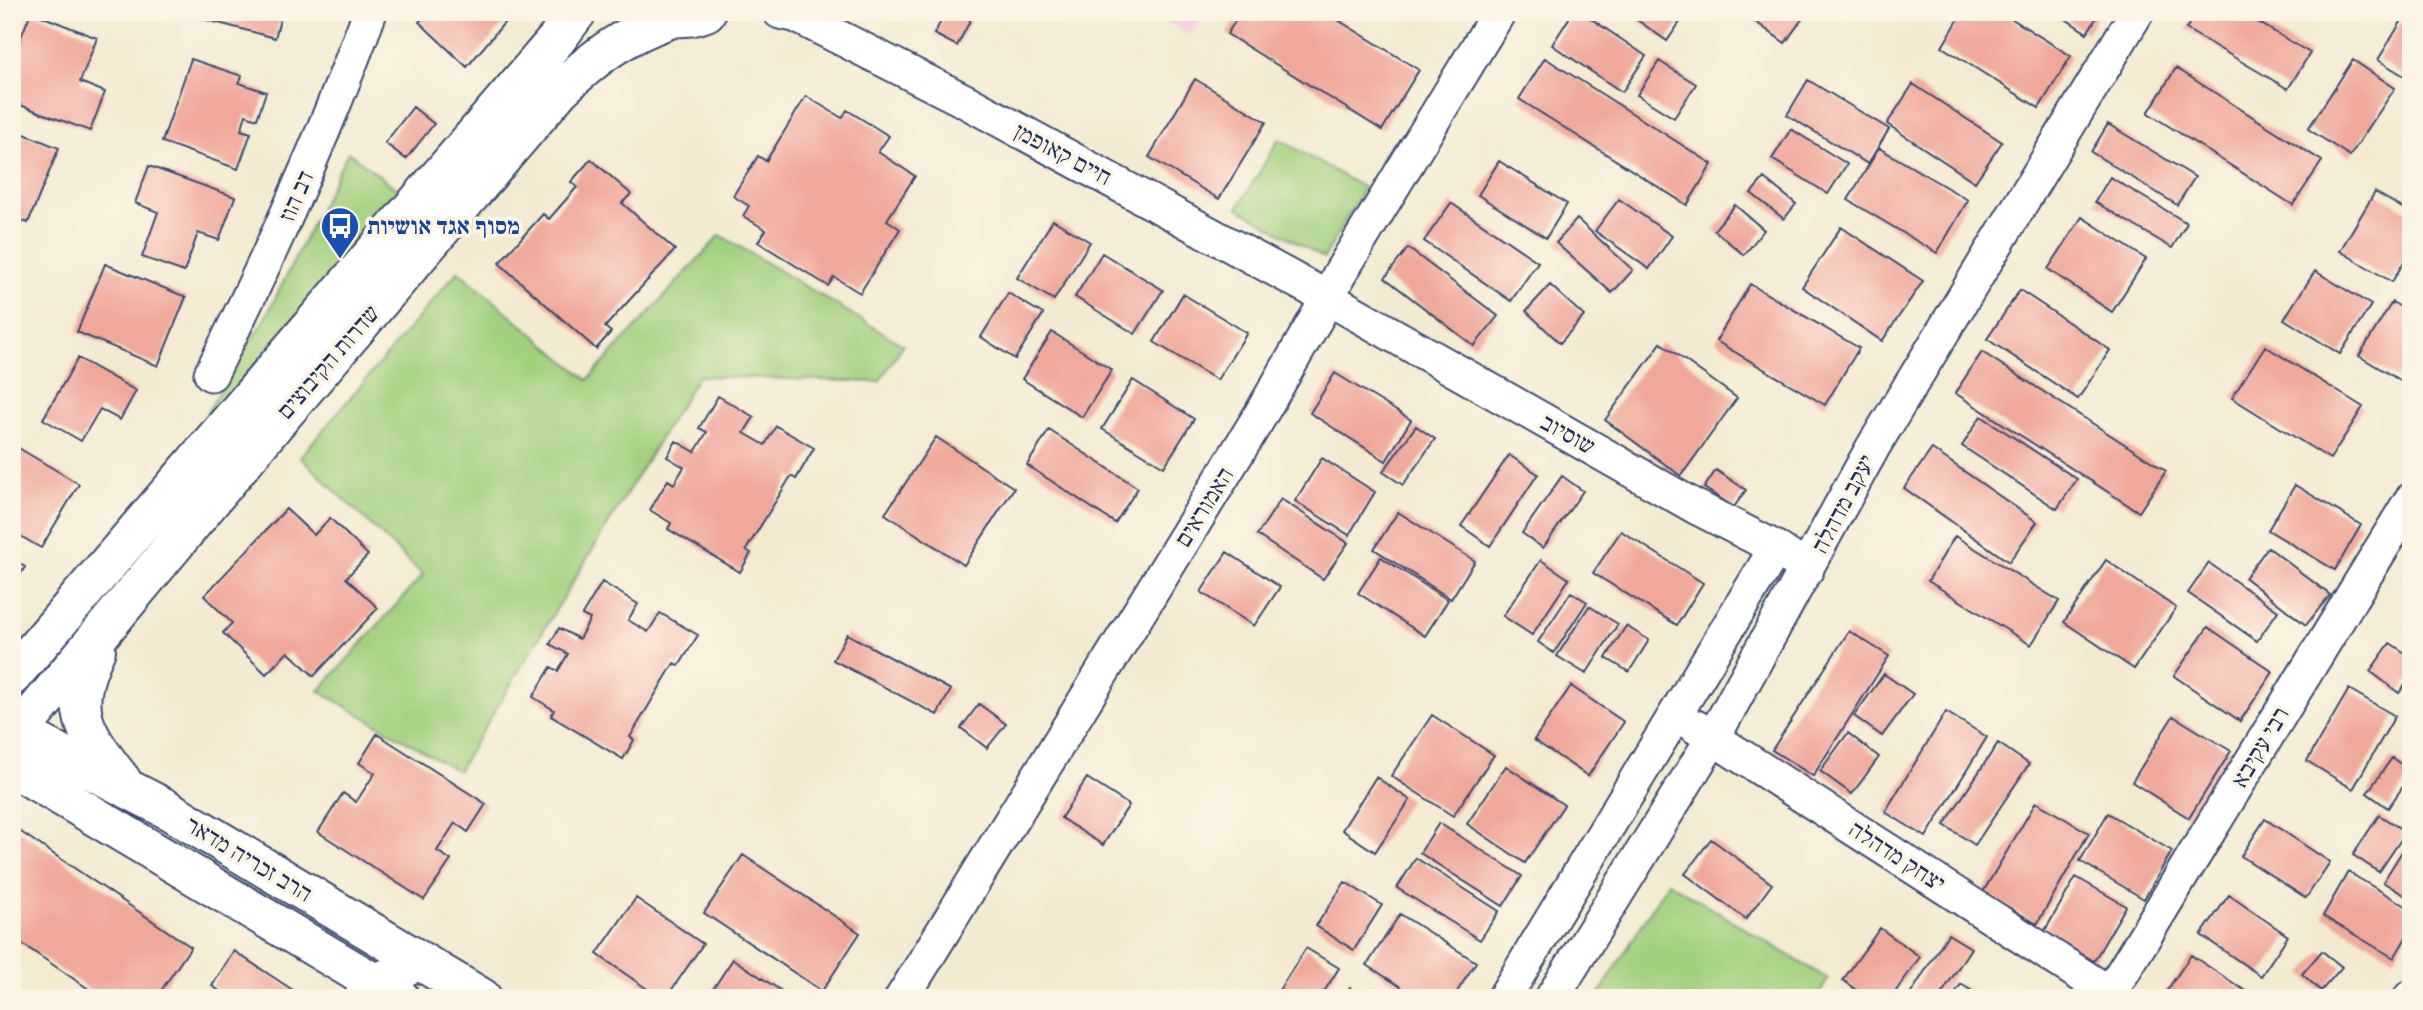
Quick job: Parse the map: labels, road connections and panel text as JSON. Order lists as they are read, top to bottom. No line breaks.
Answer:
{"streets":{"street":["חיים קאופמן","דב הוז","שדרות הקיבוצים","שוסיוב","יעקב מדהלה","האמוראים","רבי עקיבא","יצחק מדהלה","הרב זכריה מדאר"]},"crossings":[["חיים קאופמן","שוסיוב"],["חיים קאופמן","האמוראים"],["שדרות הקיבוצים","הרב זכריה מדאר"],["שוסיוב","יעקב מדהלה"],["שוסיוב","האמוראים"],["יעקב מדהלה","יצחק מדהלה"],["רבי עקיבא","יצחק מדהלה"]],"places":{"bus stop":["מסוף אגד אושיות"]}}
